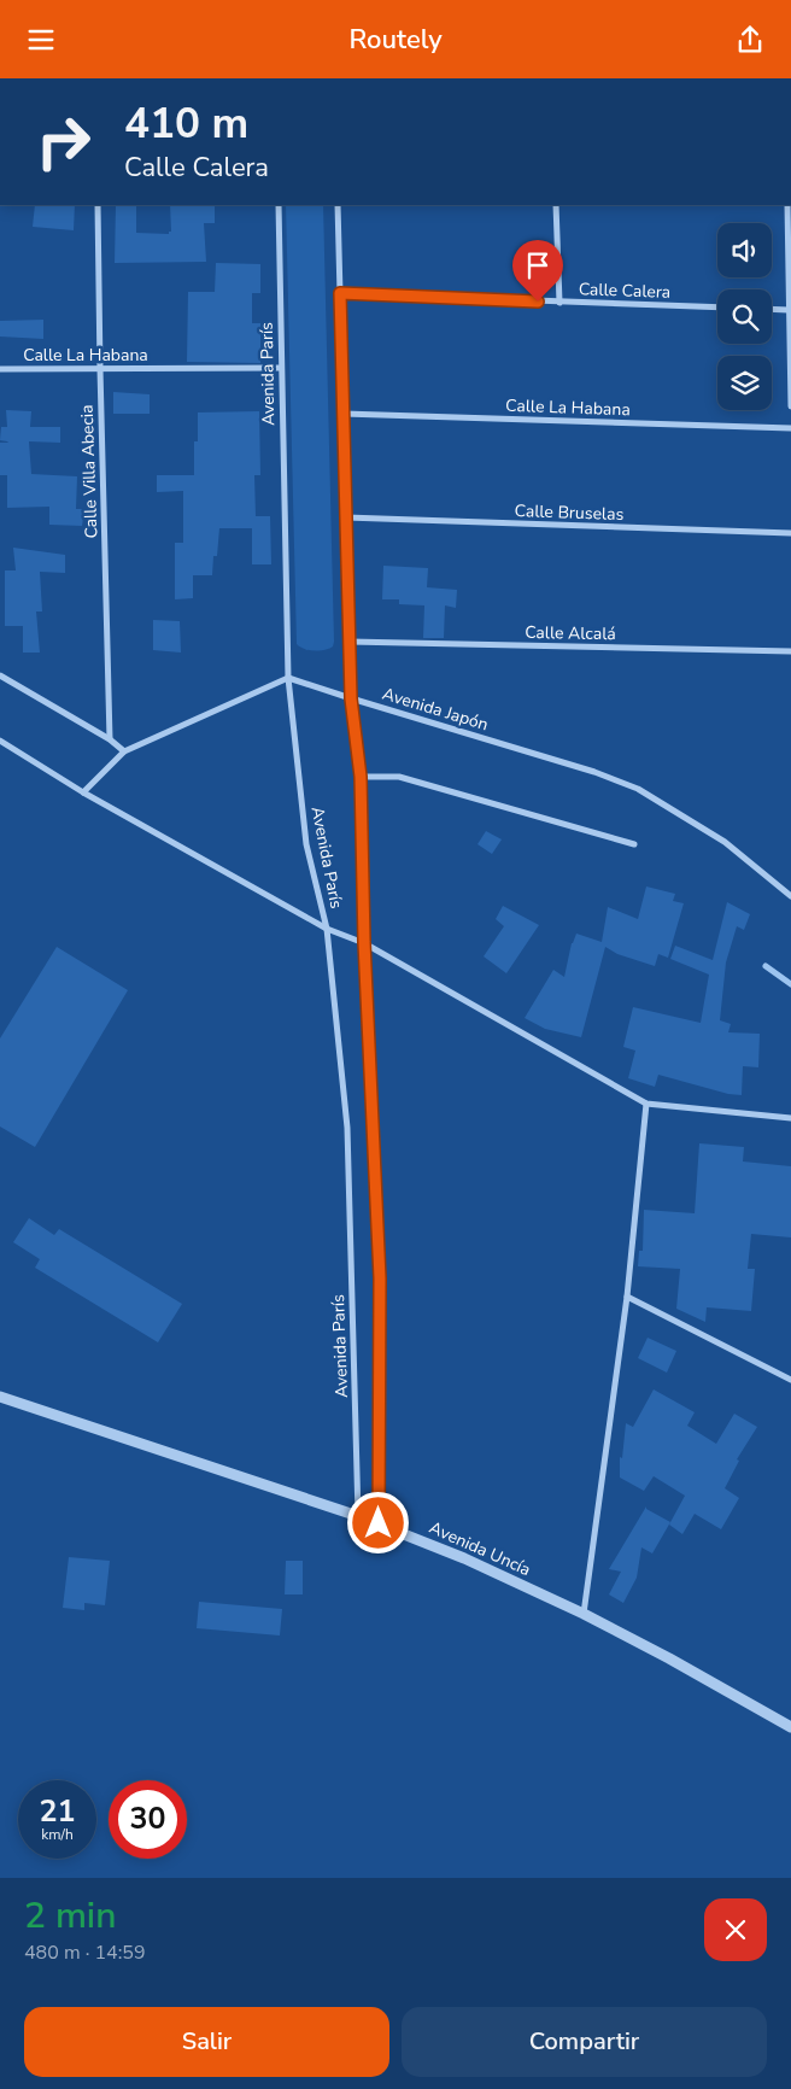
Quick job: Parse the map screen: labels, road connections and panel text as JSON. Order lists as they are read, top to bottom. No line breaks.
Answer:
{"streets":{"street":["Calle Calera","Calle La Habana","Avenida París","Calle Villa Abecia","Calle Bruselas","Calle Alcalá","Avenida Japón","Avenida Uncía"]},"crossings":[["Calle Calera","Avenida París"],["Calle La Habana","Avenida París"],["Calle La Habana","Calle Villa Abecia"],["Avenida París","Calle Bruselas"],["Avenida París","Calle Alcalá"],["Avenida París","Avenida Japón"],["Avenida París","Avenida Uncía"]],"page":{"header":"Routely","turn":["410 m","Calle Calera"],"speed":"21 km/h","limit":"30","heading":["2 min","480 m · 14:59"],"buttons":["Salir","Compartir"]}}
